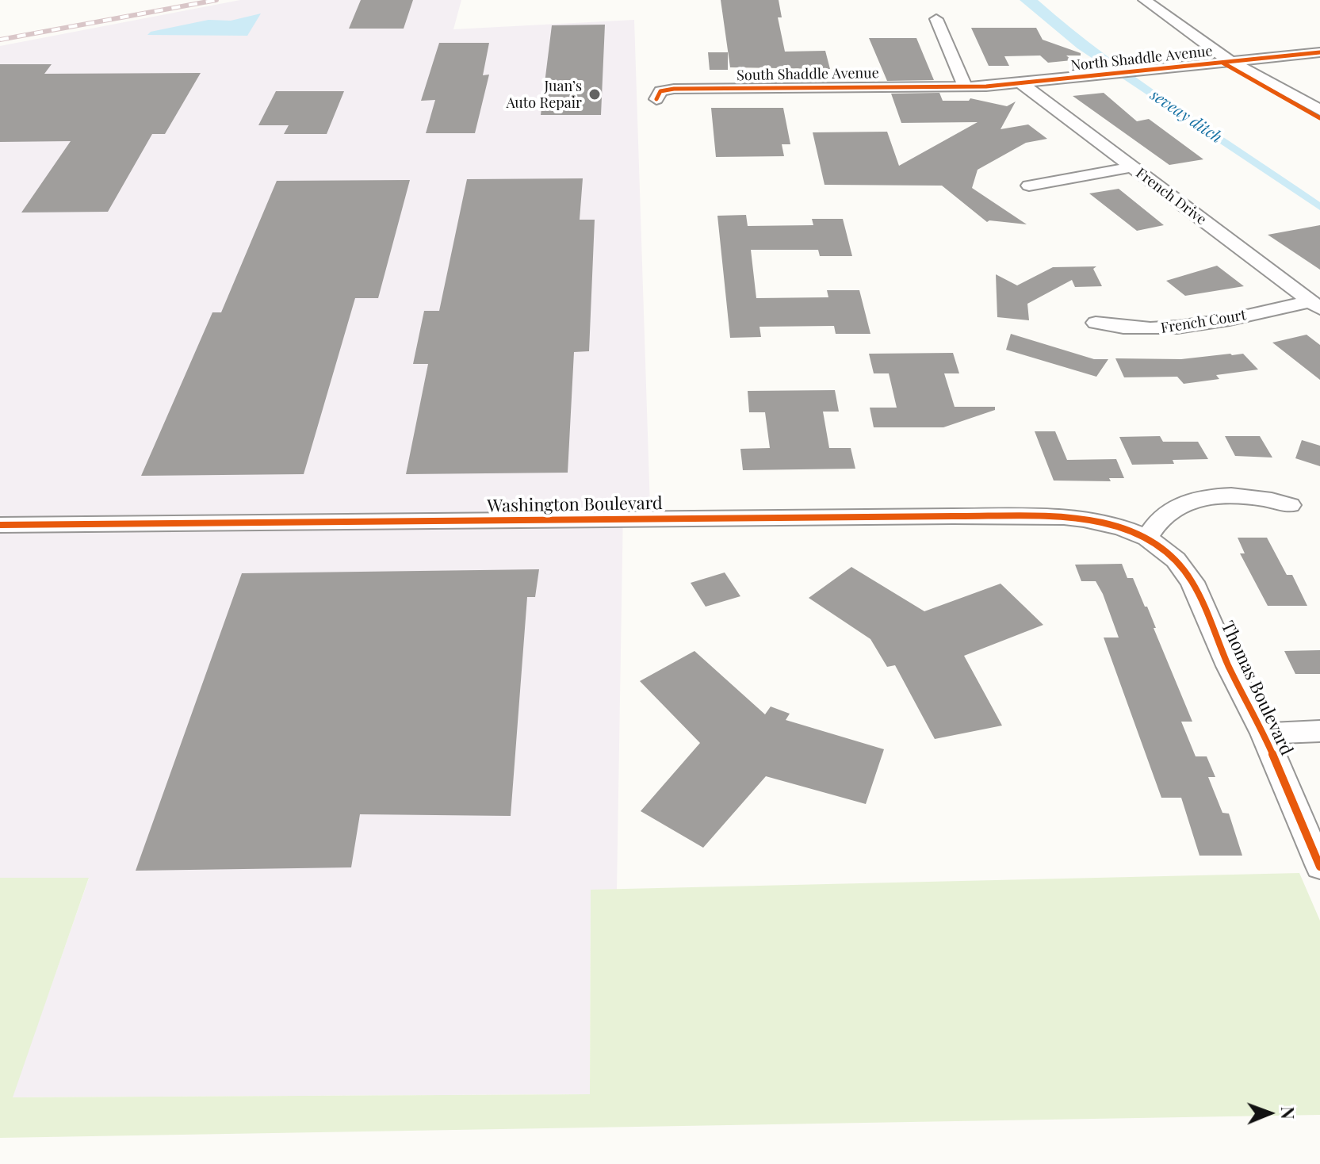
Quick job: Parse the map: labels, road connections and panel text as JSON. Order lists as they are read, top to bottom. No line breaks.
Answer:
{"streets":{"street":["North Shaddle Avenue","South Shaddle Avenue","French Drive","French Court","Washington Boulevard","Thomas Boulevard"]},"crossings":[["North Shaddle Avenue","South Shaddle Avenue"],["North Shaddle Avenue","French Drive"],["French Drive","French Court"],["Washington Boulevard","Thomas Boulevard"]],"water":["seveay ditch"],"places":["Juan’s Auto Repair"],"north":"right"}
